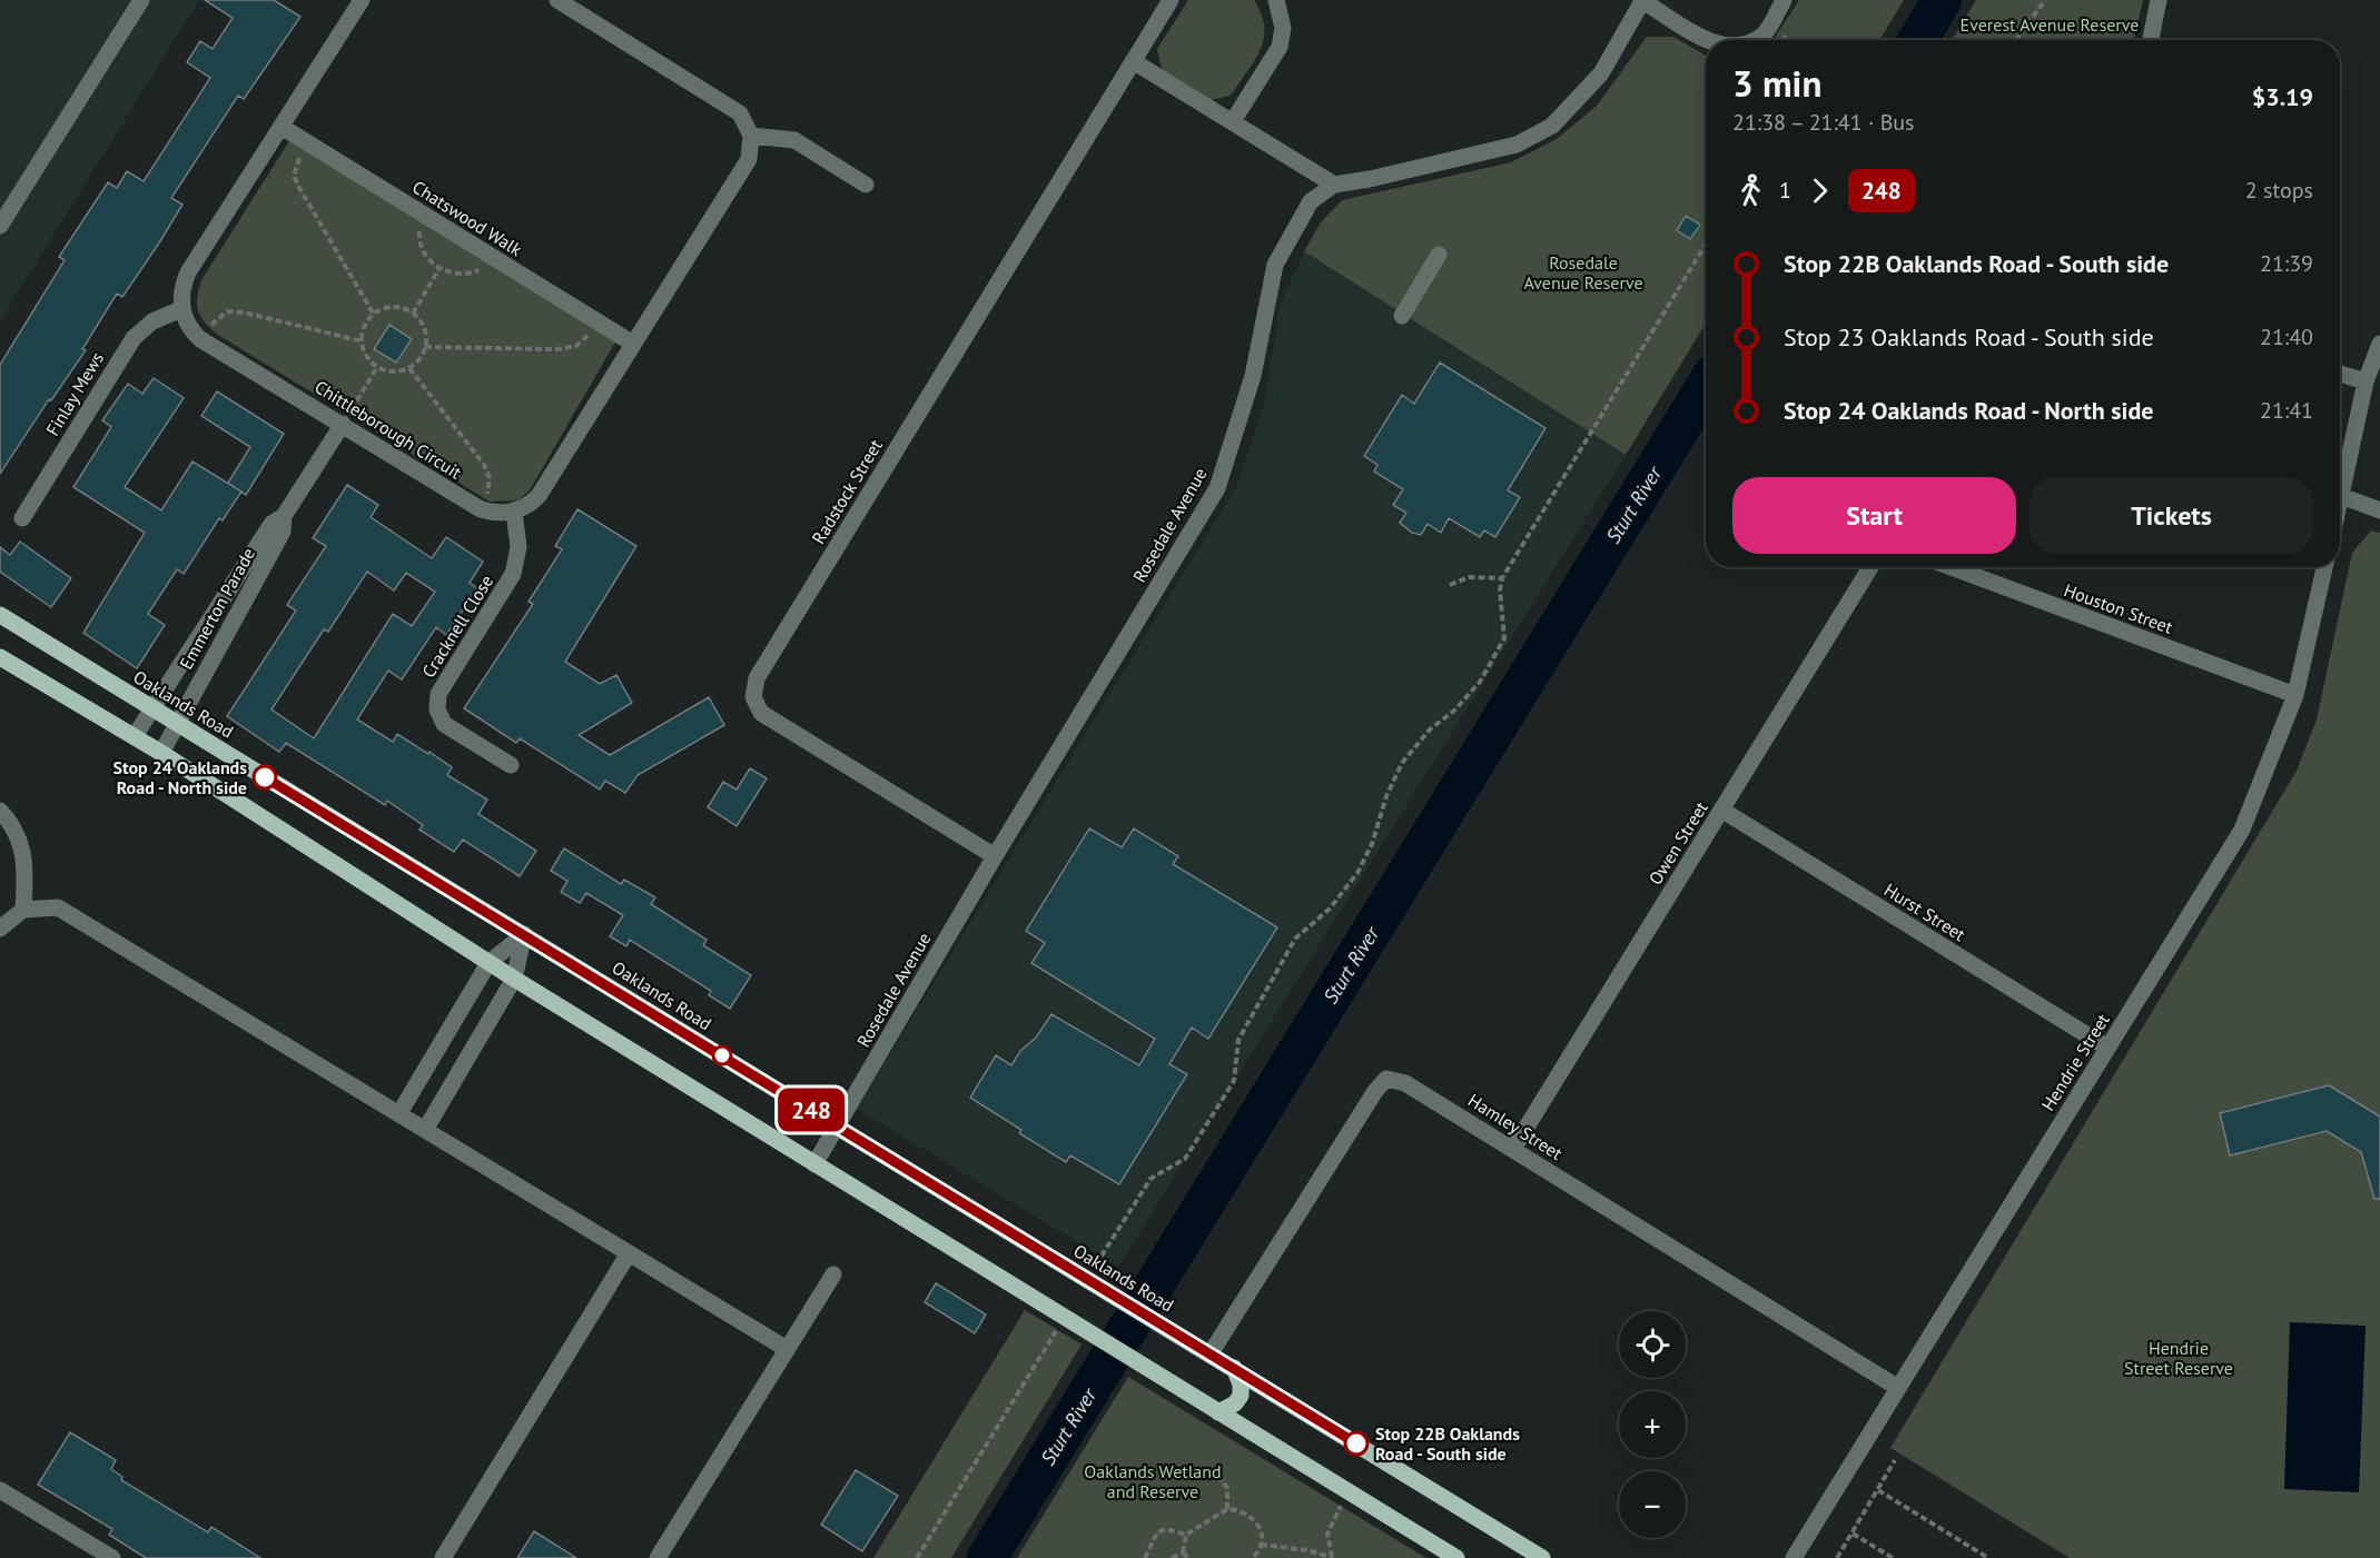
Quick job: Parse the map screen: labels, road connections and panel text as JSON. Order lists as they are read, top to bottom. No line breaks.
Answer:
{"streets":{"main road":["Oaklands Road"],"street":["Chatswood Walk","Finlay Mews","Chittleborough Circuit","Radstock Street","Rosedale Avenue","Emmerton Parade","Houston Street","Cracknell Close","Owen Street","Hurst Street","Hendrie Street","Hamley Street"]},"crossings":[["Finlay Mews","Chittleborough Circuit"],["Chittleborough Circuit","Emmerton Parade"],["Chittleborough Circuit","Cracknell Close"],["Radstock Street","Rosedale Avenue"],["Rosedale Avenue","Oaklands Road"],["Emmerton Parade","Oaklands Road"],["Houston Street","Hendrie Street"],["Oaklands Road","Hamley Street"],["Owen Street","Hurst Street"],["Owen Street","Hamley Street"],["Hurst Street","Hendrie Street"],["Hendrie Street","Hamley Street"]],"water":["Sturt River"],"parks":["Everest Avenue Reserve","Rosedale Avenue Reserve","Hendrie Street Reserve","Oaklands Wetland and Reserve"],"places":["Stop 24 Oaklands Road - North side","Stop 22B Oaklands Road - South side"],"lines":["bus line 248"],"page":{"on_map":"248","heading":["3 min","21:38 – 21:41 · Bus","$3.19"],"legs":["1","248","2 stops"],"list":[{"name":"Stop 22B Oaklands Road - South side","value":"21:39"},{"name":"Stop 23 Oaklands Road - South side","value":"21:40"},{"name":"Stop 24 Oaklands Road - North side","value":"21:41"}],"buttons":["Start","Tickets"],"map_buttons":["+","−"]}}
